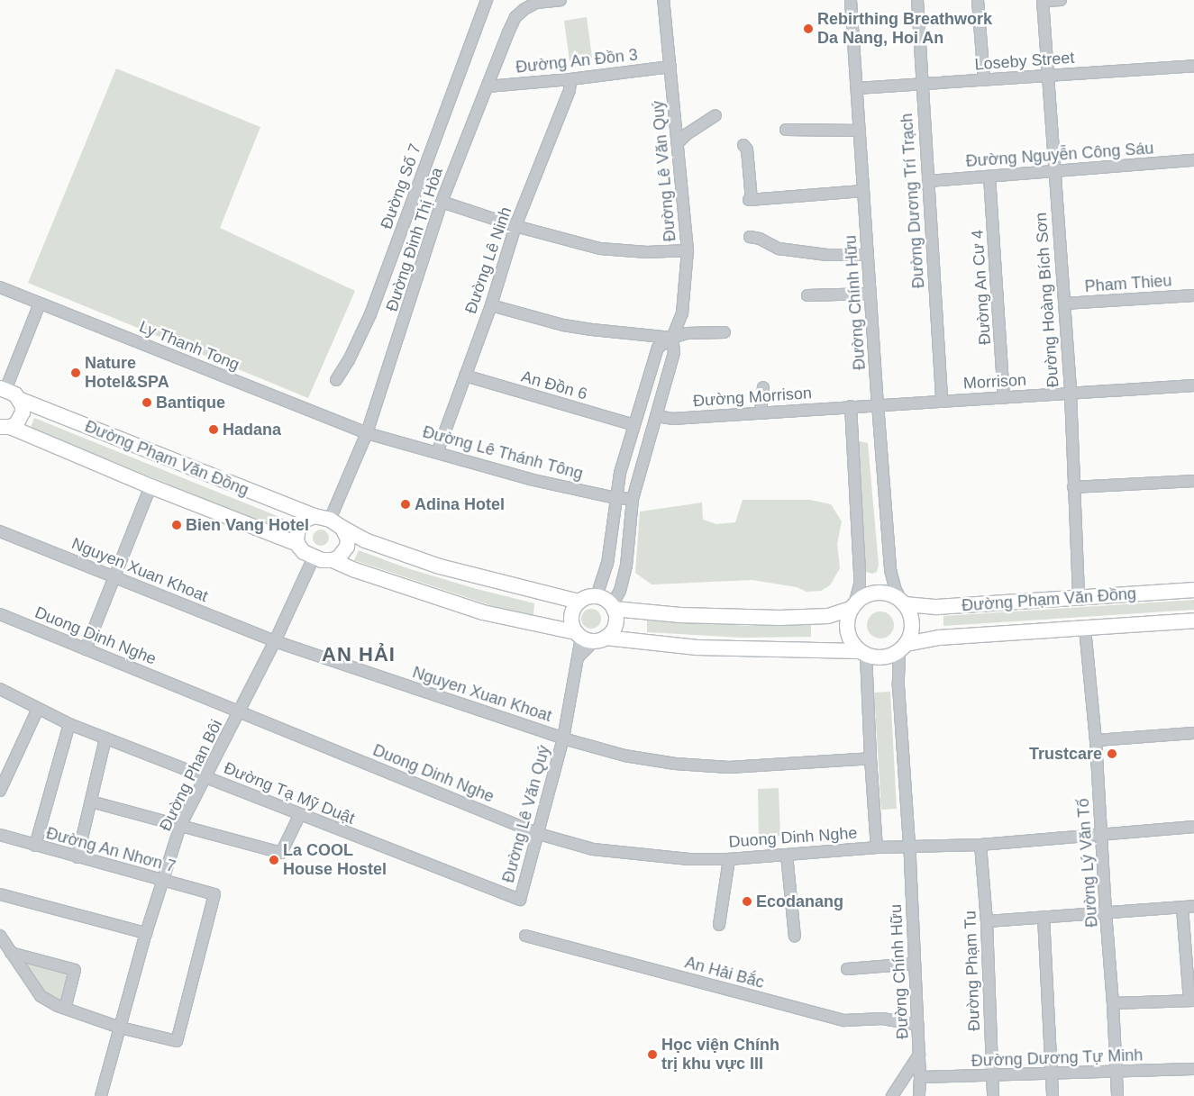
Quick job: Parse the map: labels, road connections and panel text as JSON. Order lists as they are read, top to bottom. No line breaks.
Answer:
{"streets":{"main road":["Đường Phạm Văn Đồng"],"street":["Đường An Đồn 3","Loseby Street","Đường Nguyễn Công Sáu","Đường Lê Văn Quý","Đường Số 7","Đường Dương Trí Trạch","Đường Đinh Thị Hòa","Đường Lê Ninh","Pham Thieu","Đường An Cư 4","Đường Hoàng Bích Sơn","Đường Chính Hữu","Ly Thanh Tong","Morrison","An Đồn 6","Đường Morrison","Đường Lê Thánh Tông","Nguyen Xuan Khoat","Duong Dinh Nghe","Đường Phan Bôi","Đường Tạ Mỹ Duật","Đường An Nhơn 7","Đường Lý Văn Tố","Đường Phạm Tu","An Hải Bắc","Đường Dương Tự Minh"]},"crossings":[["Đường An Đồn 3","Đường Lê Văn Quý"],["Đường An Đồn 3","Đường Đinh Thị Hòa"],["Đường An Đồn 3","Đường Lê Ninh"],["Loseby Street","Đường Dương Trí Trạch"],["Loseby Street","Đường Hoàng Bích Sơn"],["Loseby Street","Đường Chính Hữu"],["Đường Nguyễn Công Sáu","Đường Dương Trí Trạch"],["Đường Nguyễn Công Sáu","Đường An Cư 4"],["Đường Nguyễn Công Sáu","Đường Hoàng Bích Sơn"],["Đường Lê Văn Quý","An Đồn 6"],["Đường Lê Văn Quý","Đường Morrison"],["Đường Lê Văn Quý","Đường Lê Thánh Tông"],["Đường Lê Văn Quý","Nguyen Xuan Khoat"],["Đường Lê Văn Quý","Duong Dinh Nghe"],["Đường Lê Văn Quý","Đường Tạ Mỹ Duật"],["Đường Dương Trí Trạch","Morrison"],["Đường Đinh Thị Hòa","Ly Thanh Tong"],["Đường Đinh Thị Hòa","Đường Lê Thánh Tông"],["Đường Đinh Thị Hòa","Đường Phạm Văn Đồng"],["Đường Đinh Thị Hòa","Đường Phan Bôi"],["Đường Lê Ninh","An Đồn 6"],["Đường Lê Ninh","Đường Lê Thánh Tông"],["Pham Thieu","Đường Hoàng Bích Sơn"],["Đường An Cư 4","Morrison"],["Đường Hoàng Bích Sơn","Morrison"],["Đường Hoàng Bích Sơn","Đường Phạm Văn Đồng"],["Đường Chính Hữu","Morrison"],["Đường Chính Hữu","Đường Phạm Văn Đồng"],["Đường Chính Hữu","An Hải Bắc"],["Đường Chính Hữu","Đường Dương Tự Minh"],["Ly Thanh Tong","Đường Lê Thánh Tông"],["Morrison","Đường Morrison"],["Đường Phạm Văn Đồng","Đường Phan Bôi"],["Đường Phạm Văn Đồng","Đường Lý Văn Tố"],["Nguyen Xuan Khoat","Đường Phan Bôi"],["Duong Dinh Nghe","Đường Phan Bôi"],["Đường Phan Bôi","Đường Tạ Mỹ Duật"],["Đường Phan Bôi","Đường An Nhơn 7"],["Đường Lý Văn Tố","Đường Dương Tự Minh"],["Đường Phạm Tu","Đường Dương Tự Minh"]],"districts":["AN HẢI"],"places":["Rebirthing Breathwork Da Nang, Hoi An","Nature Hotel&SPA","Bantique","Hadana","Adina Hotel","Bien Vang Hotel","Trustcare","La COOL House Hostel","Ecodanang","Học viện Chính trị khu vực III"]}
